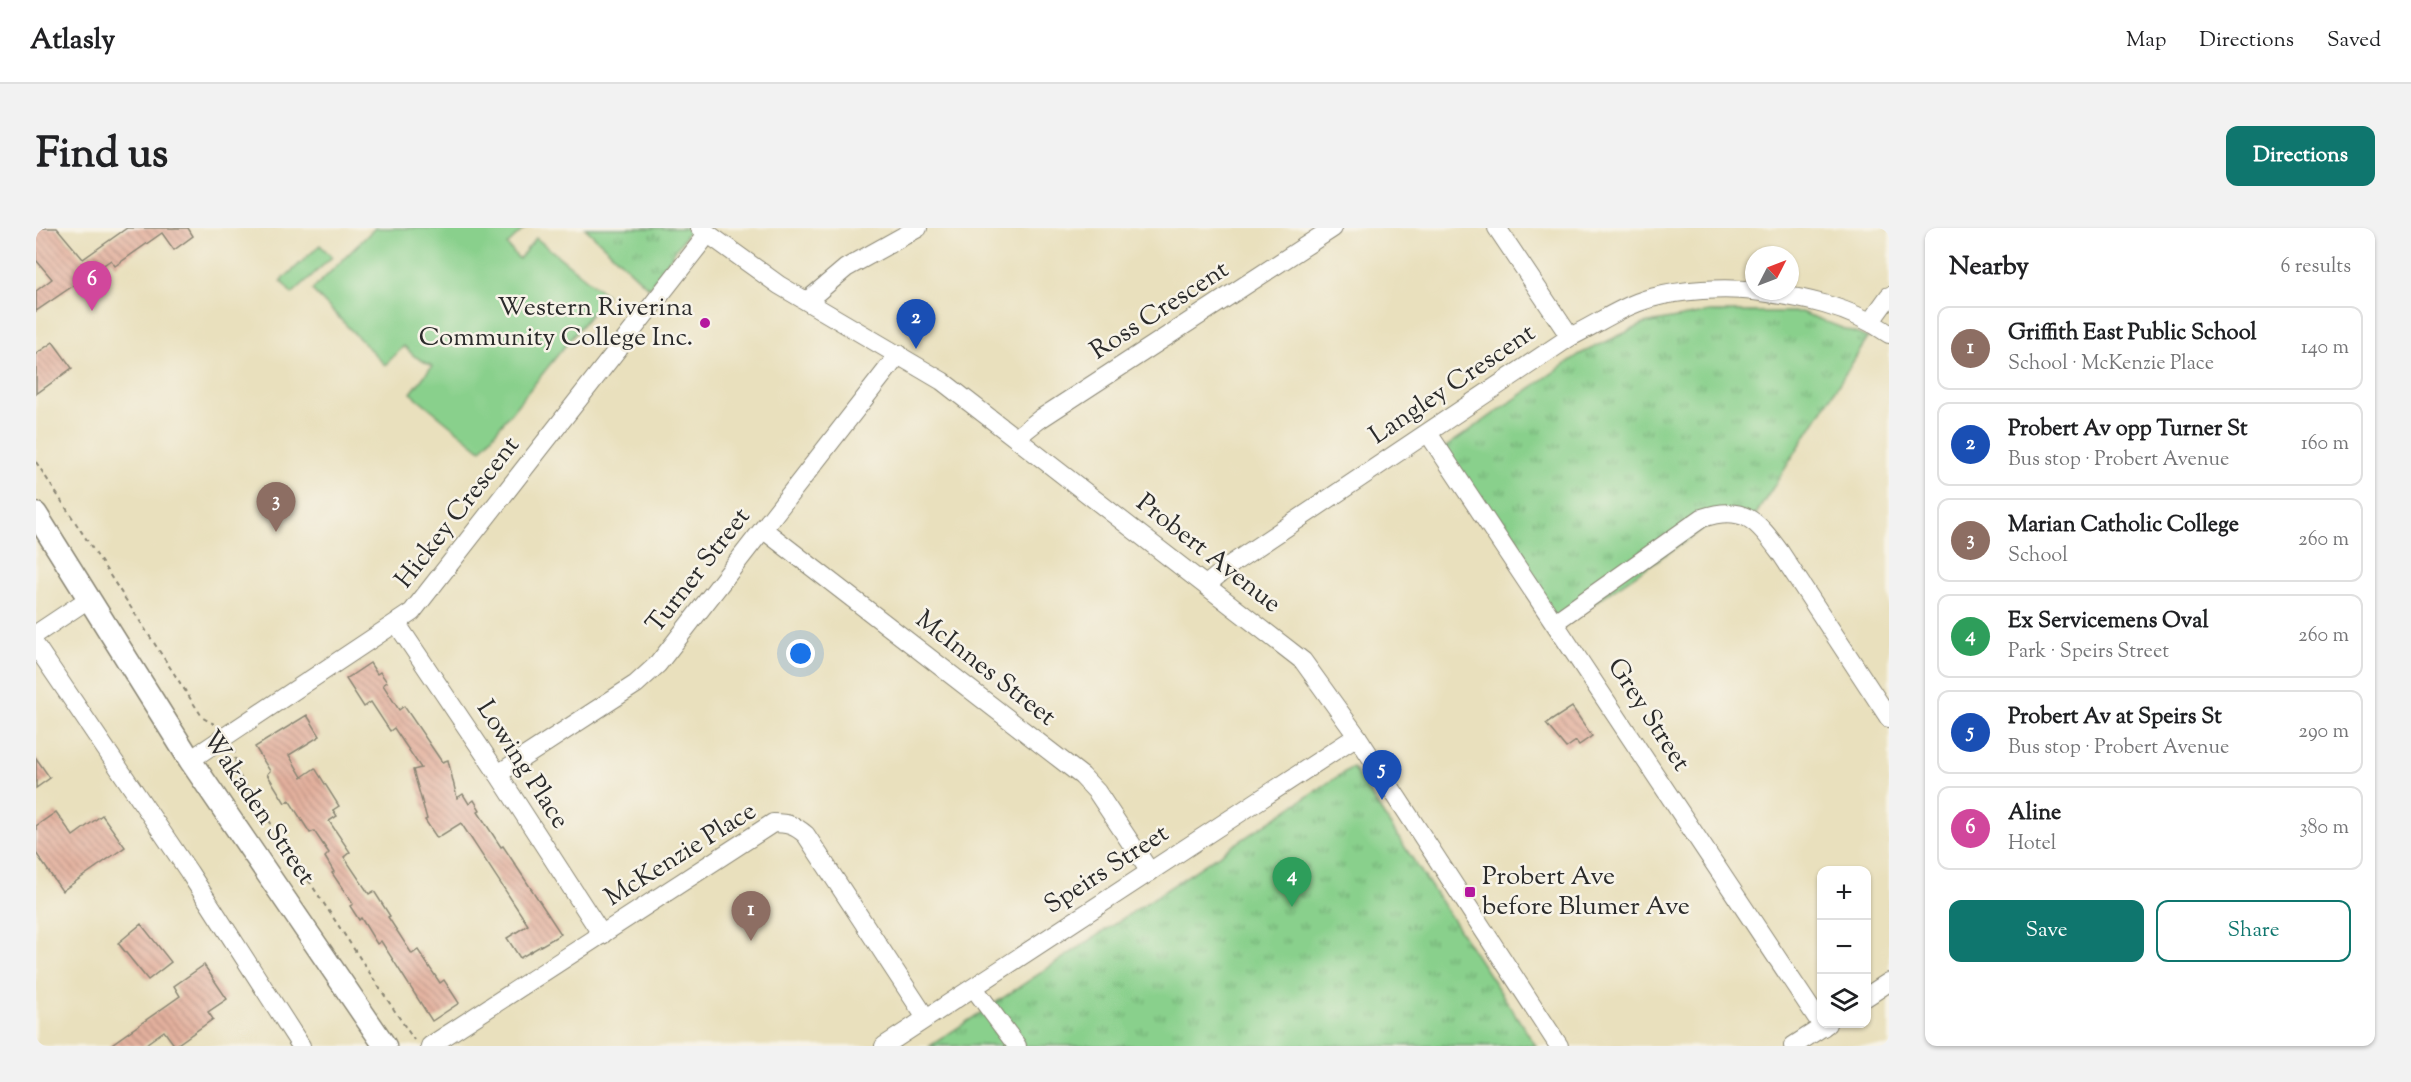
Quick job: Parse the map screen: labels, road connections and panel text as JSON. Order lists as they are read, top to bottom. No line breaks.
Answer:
{"streets":{"main road":["Wakaden Street"],"street":["Ross Crescent","Langley Crescent","Hickey Crescent","Probert Avenue","Turner Street","McInnes Street","Grey Street","Lowing Place","McKenzie Place","Speirs Street"]},"crossings":[["Ross Crescent","Probert Avenue"],["Langley Crescent","Probert Avenue"],["Langley Crescent","Grey Street"],["Hickey Crescent","Probert Avenue"],["Hickey Crescent","Lowing Place"],["Hickey Crescent","Wakaden Street"],["Probert Avenue","Turner Street"],["Probert Avenue","Speirs Street"],["Turner Street","McInnes Street"],["Turner Street","Lowing Place"],["McInnes Street","Speirs Street"],["Lowing Place","McKenzie Place"],["McKenzie Place","Speirs Street"]],"places":{"other":["Western Riverina Community College Inc."],"transit":["Probert Ave before Blumer Ave"]},"north":"top right","page":{"header":"Atlasly","nav":["Map","Directions","Saved"],"title":"Find us","buttons":["Directions",["Save","Share"]],"heading":["Nearby","6 results"],"pins":["6","2","3","5","4","1"],"list":[{"mark":"1","name":"Griffith East Public School","note":"School · McKenzie Place","value":"140 m"},{"mark":"2","name":"Probert Av opp Turner St","note":"Bus stop · Probert Avenue","value":"160 m"},{"mark":"3","name":"Marian Catholic College","note":"School","value":"260 m"},{"mark":"4","name":"Ex Servicemens Oval","note":"Park · Speirs Street","value":"260 m"},{"mark":"5","name":"Probert Av at Speirs St","note":"Bus stop · Probert Avenue","value":"290 m"},{"mark":"6","name":"Aline","note":"Hotel","value":"380 m"}],"map_buttons":["+","−"]}}
